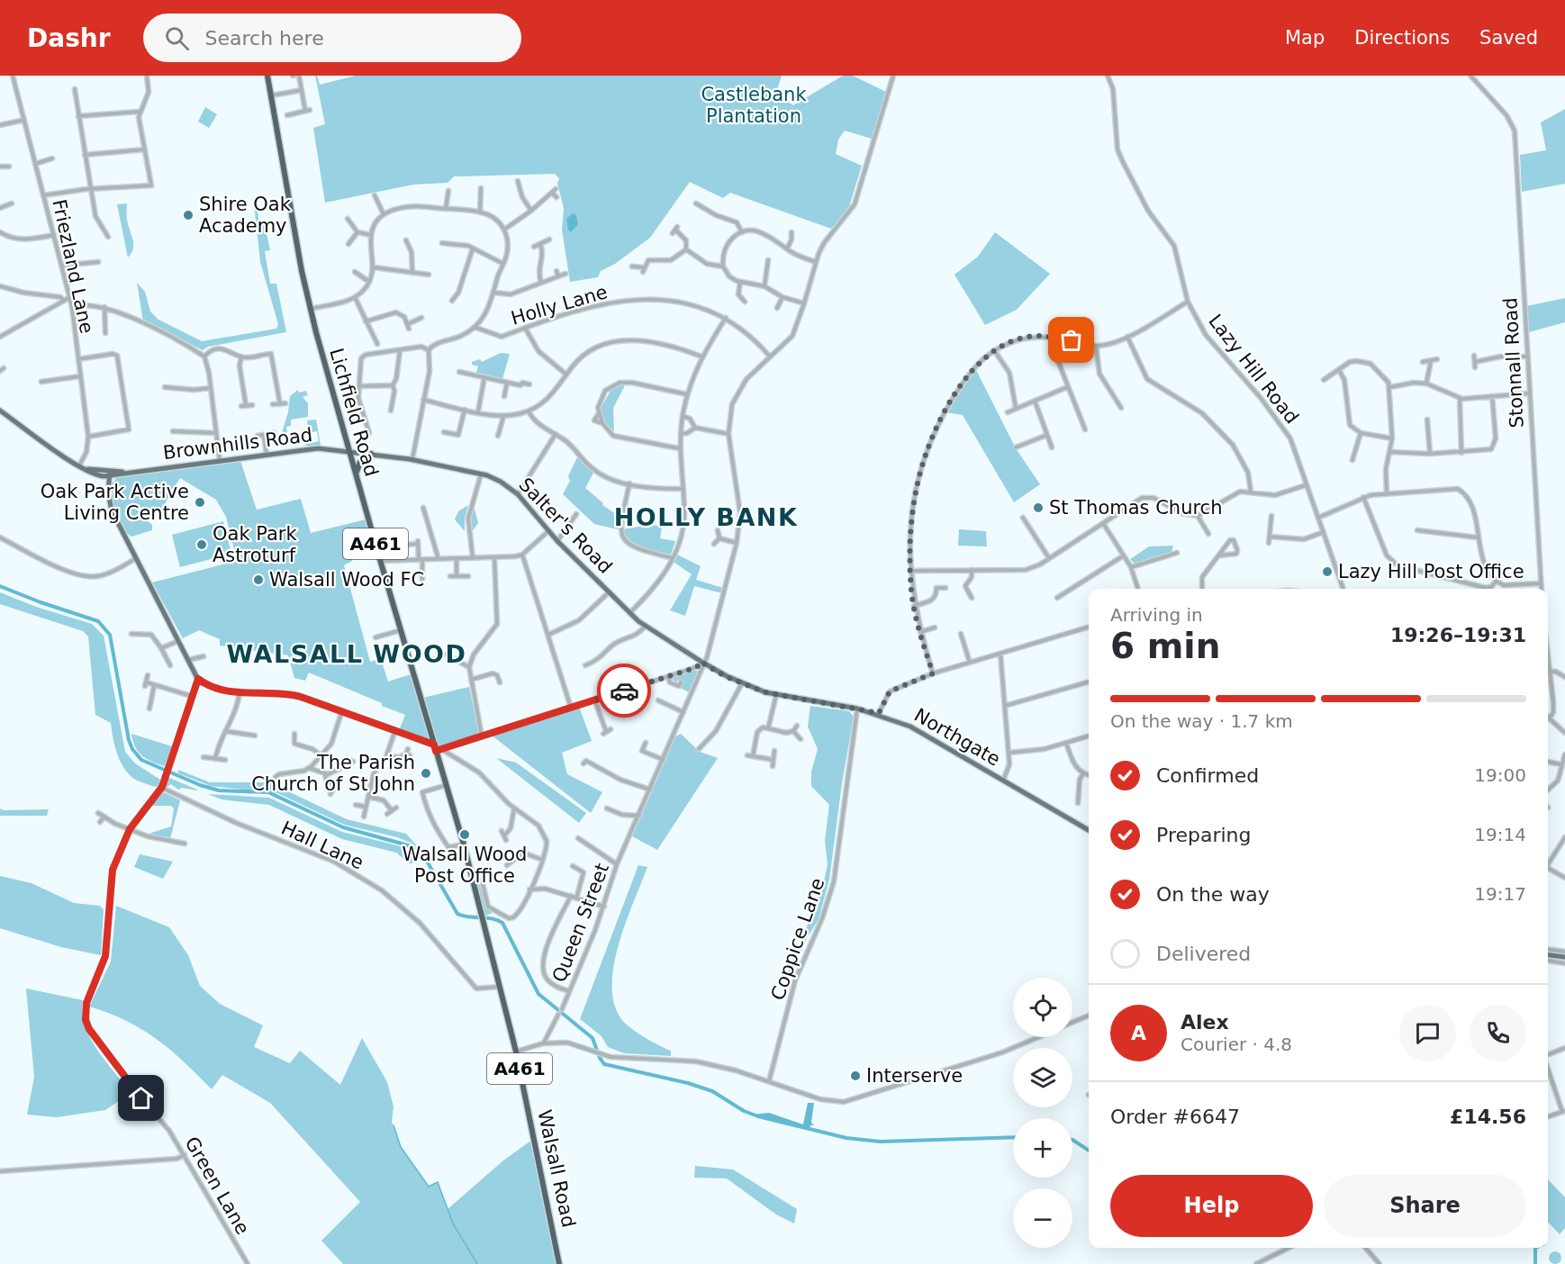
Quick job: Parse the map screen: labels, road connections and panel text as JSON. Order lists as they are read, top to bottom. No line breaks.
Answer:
{"streets":{"highway":["Lichfield Road","A461","Walsall Road"],"main road":["Brownhills Road","Salter's Road","Northgate"],"street":["Friezland Lane","Holly Lane","Stonnall Road","Lazy Hill Road","Hall Lane","Queen Street","Coppice Lane","Green Lane"]},"crossings":[["Holly Lane","Queen Street"],["Lichfield Road","Brownhills Road"],["Lichfield Road","Salter's Road"],["Lichfield Road","A461"],["Brownhills Road","Salter's Road"],["Salter's Road","Northgate"],["Salter's Road","Queen Street"],["A461","Walsall Road"],["Northgate","Queen Street"],["Northgate","Coppice Lane"],["Hall Lane","Walsall Road"],["Hall Lane","Green Lane"]],"districts":["HOLLY BANK","WALSALL WOOD"],"parks":["Castlebank Plantation"],"places":["Shire Oak Academy","Oak Park Active Living Centre","St Thomas Church","Oak Park Astroturf","Lazy Hill Post Office","Walsall Wood FC","The Parish Church of St John","Walsall Wood Post Office","Interserve"],"page":{"header":"Dashr","search":"Search here","nav":["Map","Directions","Saved"],"heading":["6 min","Arriving in","19:26–19:31"],"panel":["Alex","Courier · 4.8","Order #6647","£14.56"],"bar":"On the way · 1.7 km","list":[["Confirmed","19:00"],["Preparing","19:14"],["On the way","19:17"],"Delivered"],"map_buttons":["+","−"],"round":"A","buttons":["Help","Share"]}}
